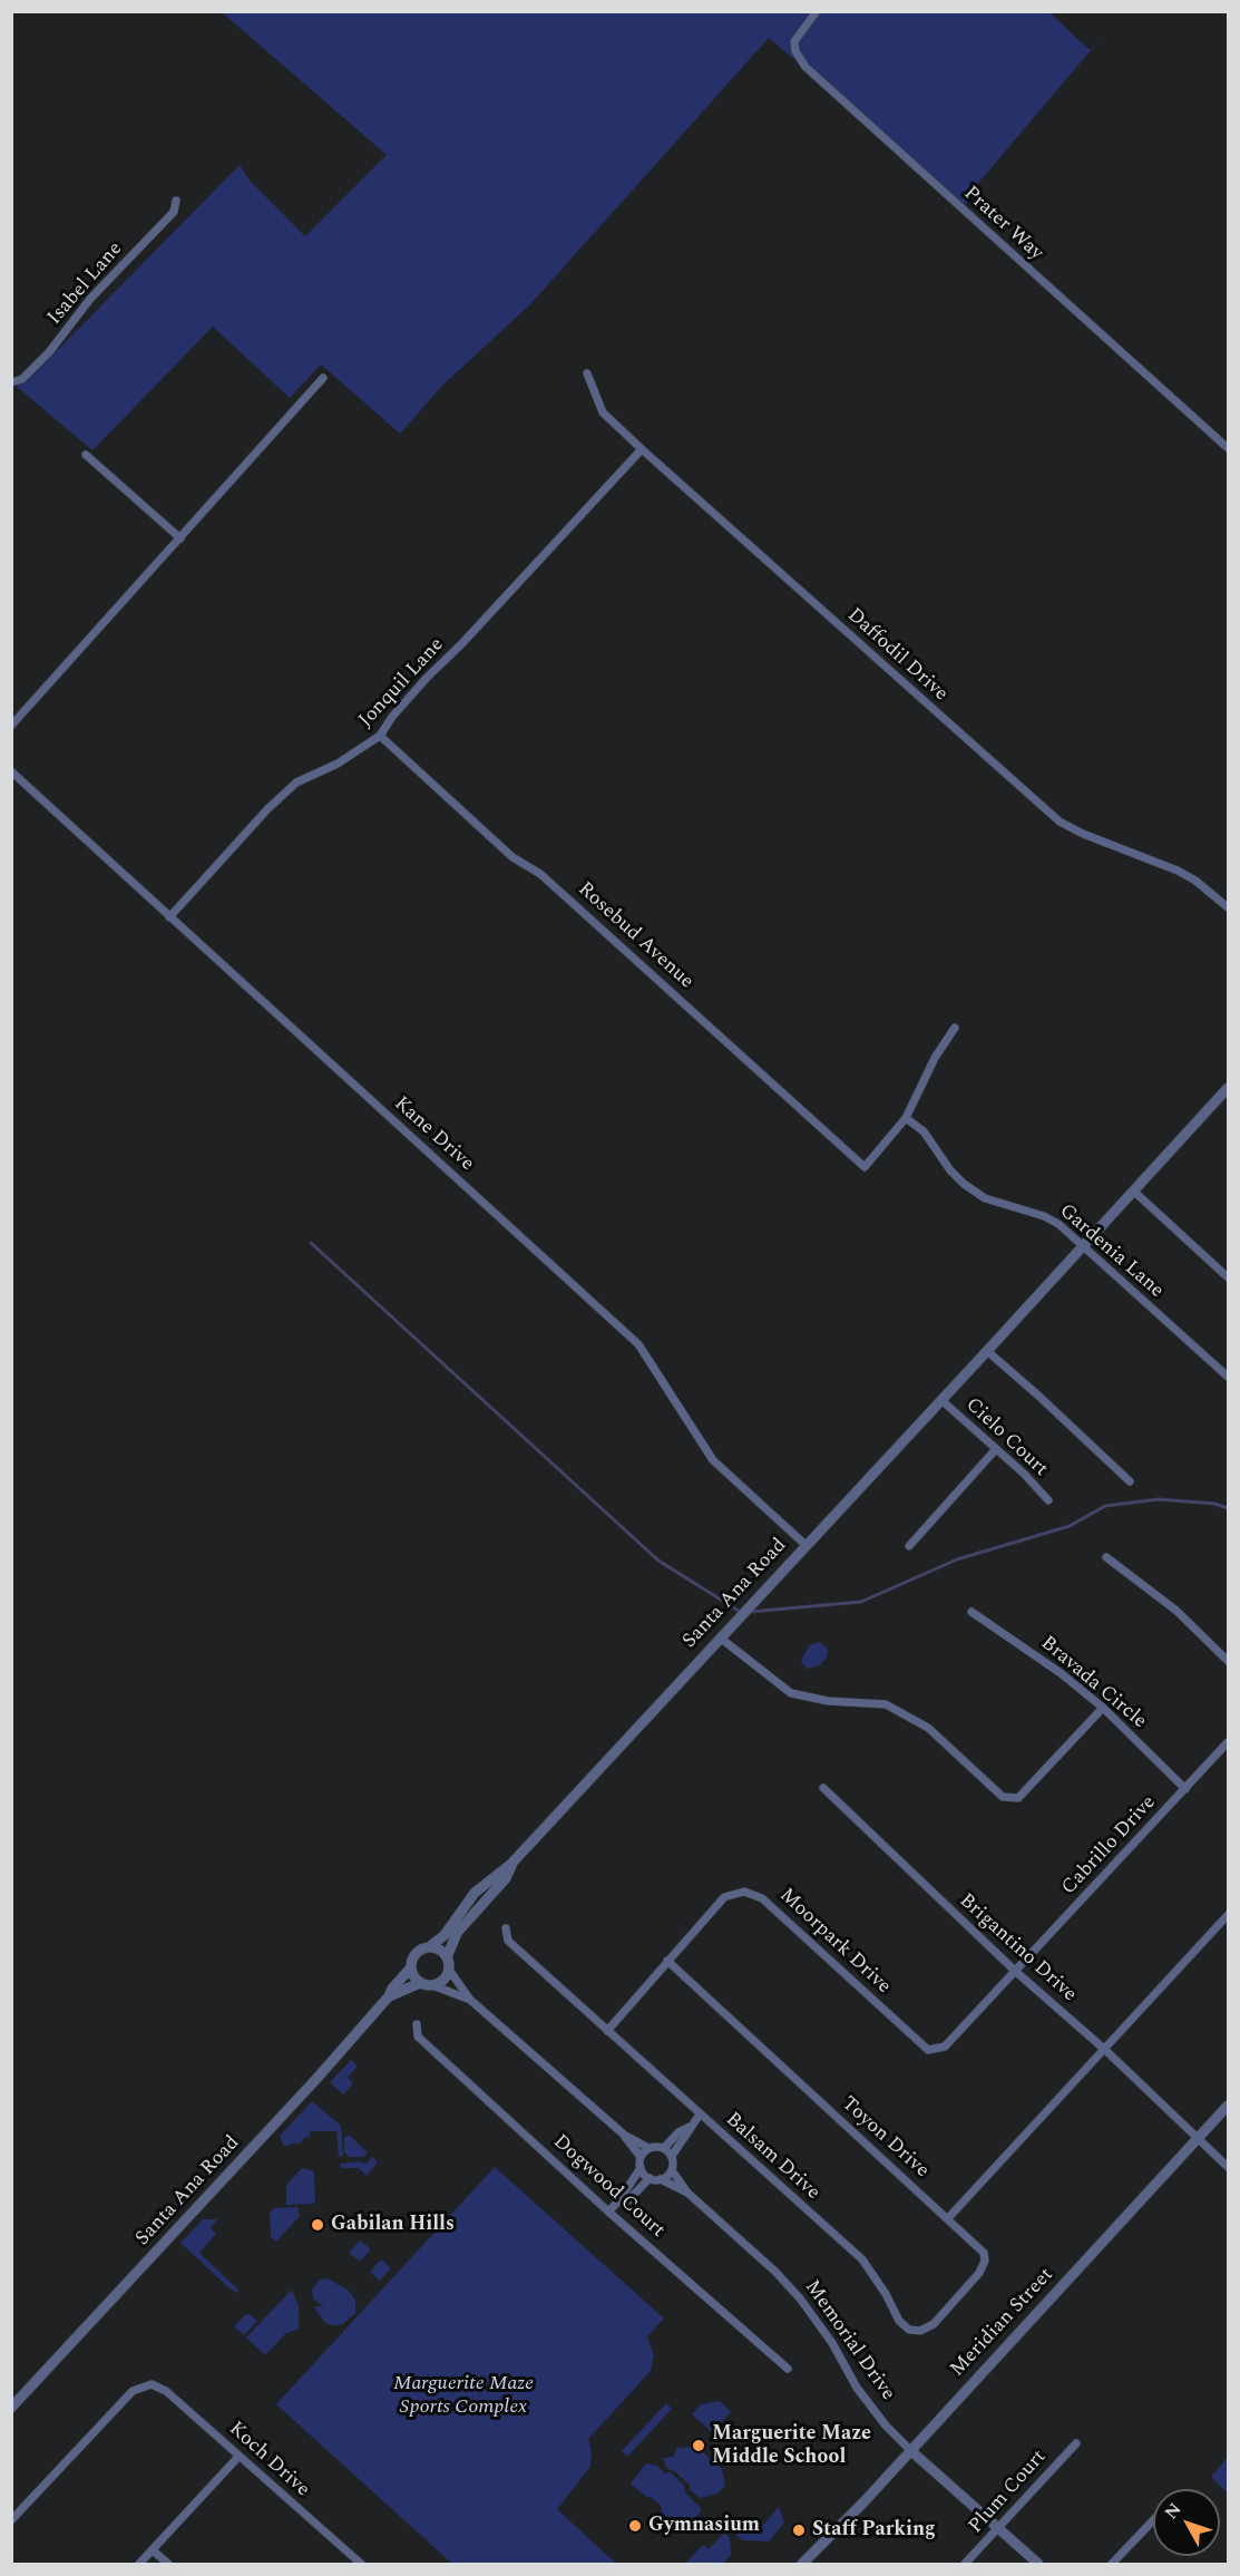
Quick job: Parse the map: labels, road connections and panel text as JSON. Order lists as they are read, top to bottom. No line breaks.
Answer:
{"streets":{"street":["Prater Way","Isabel Lane","Daffodil Drive","Jonquil Lane","Rosebud Avenue","Kane Drive","Gardenia Lane","Cielo Court","Santa Ana Road","Bravada Circle","Cabrillo Drive","Moorpark Drive","Brigantino Drive","Toyon Drive","Balsam Drive","Dogwood Court","Meridian Street","Memorial Drive","Koch Drive","Plum Court"]},"crossings":[["Daffodil Drive","Jonquil Lane"],["Jonquil Lane","Rosebud Avenue"],["Jonquil Lane","Kane Drive"],["Rosebud Avenue","Gardenia Lane"],["Kane Drive","Santa Ana Road"],["Gardenia Lane","Santa Ana Road"],["Cielo Court","Santa Ana Road"],["Bravada Circle","Cabrillo Drive"],["Cabrillo Drive","Moorpark Drive"],["Cabrillo Drive","Brigantino Drive"],["Moorpark Drive","Brigantino Drive"],["Moorpark Drive","Toyon Drive"],["Moorpark Drive","Balsam Drive"],["Brigantino Drive","Meridian Street"],["Toyon Drive","Balsam Drive"],["Meridian Street","Memorial Drive"],["Memorial Drive","Plum Court"]],"parks":["Marguerite Maze Sports Complex"],"places":["Gabilan Hills","Marguerite Maze Middle School","Gymnasium","Staff Parking"],"north":"top left"}
